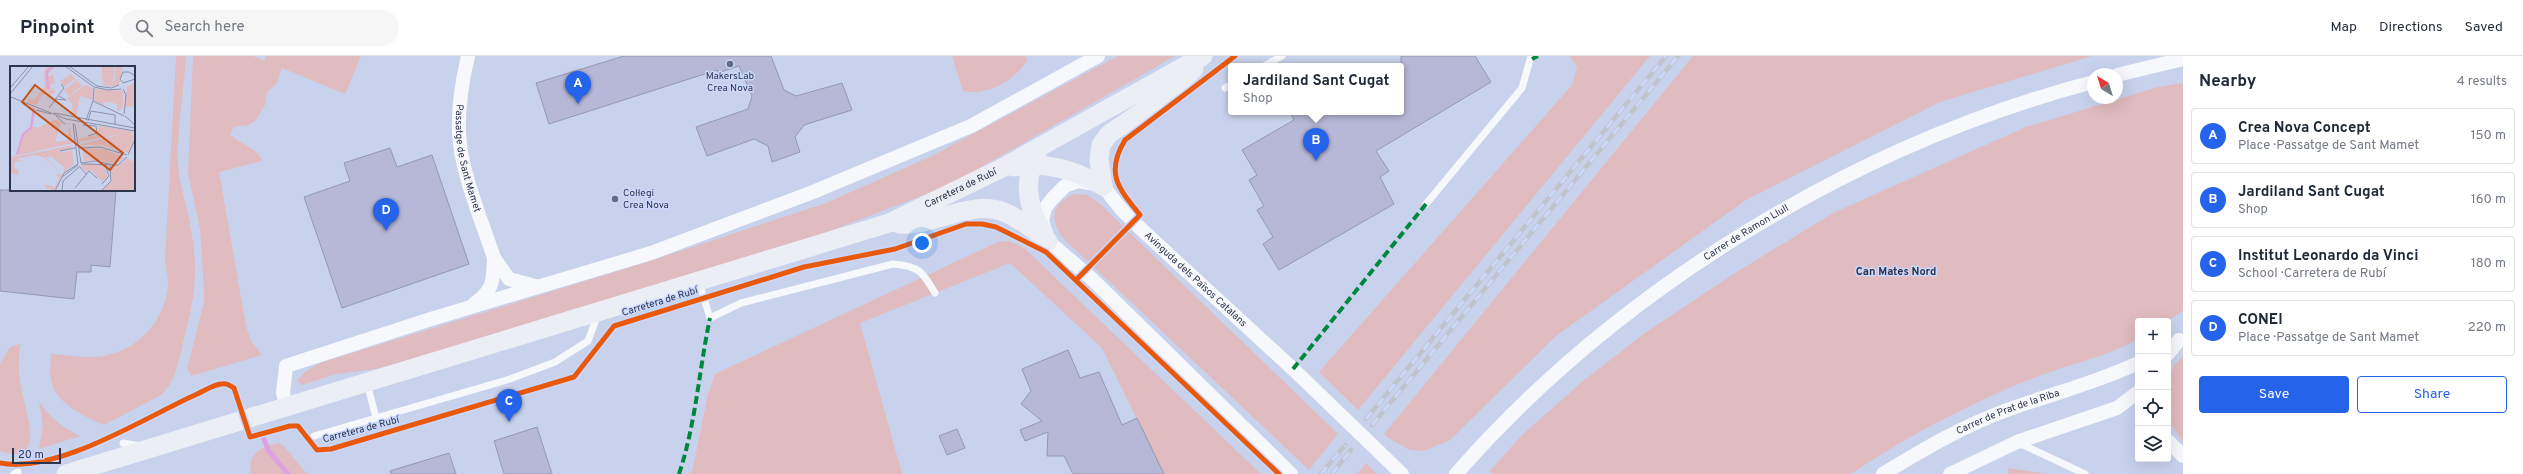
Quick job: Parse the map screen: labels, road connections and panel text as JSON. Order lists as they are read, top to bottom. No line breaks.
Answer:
{"streets":{"main road":["Carretera de Rubí"],"street":["Passatge de Sant Mamet","Carrer de Ramon Llull","Avinguda dels Països Catalans","Carrer de Prat de la Riba"]},"districts":["Can Mates Nord"],"places":["MakersLab Crea Nova","Col·legi Crea Nova"],"scale_bar":"20 m","north":"top left","page":{"header":"Pinpoint","search":"Search here","nav":["Map","Directions","Saved"],"heading":["Nearby","4 results"],"popup":["Jardiland Sant Cugat","Shop"],"pins":["A","B","D","C"],"list":[{"mark":"A","name":"Crea Nova Concept","note":"Place · Passatge de Sant Mamet","value":"150 m"},{"mark":"B","name":"Jardiland Sant Cugat","note":"Shop","value":"160 m"},{"mark":"C","name":"Institut Leonardo da Vinci","note":"School · Carretera de Rubí","value":"180 m"},{"mark":"D","name":"CONEI","note":"Place · Passatge de Sant Mamet","value":"220 m"}],"map_buttons":["+","−"],"buttons":["Save","Share"],"scale":"20 m"}}
